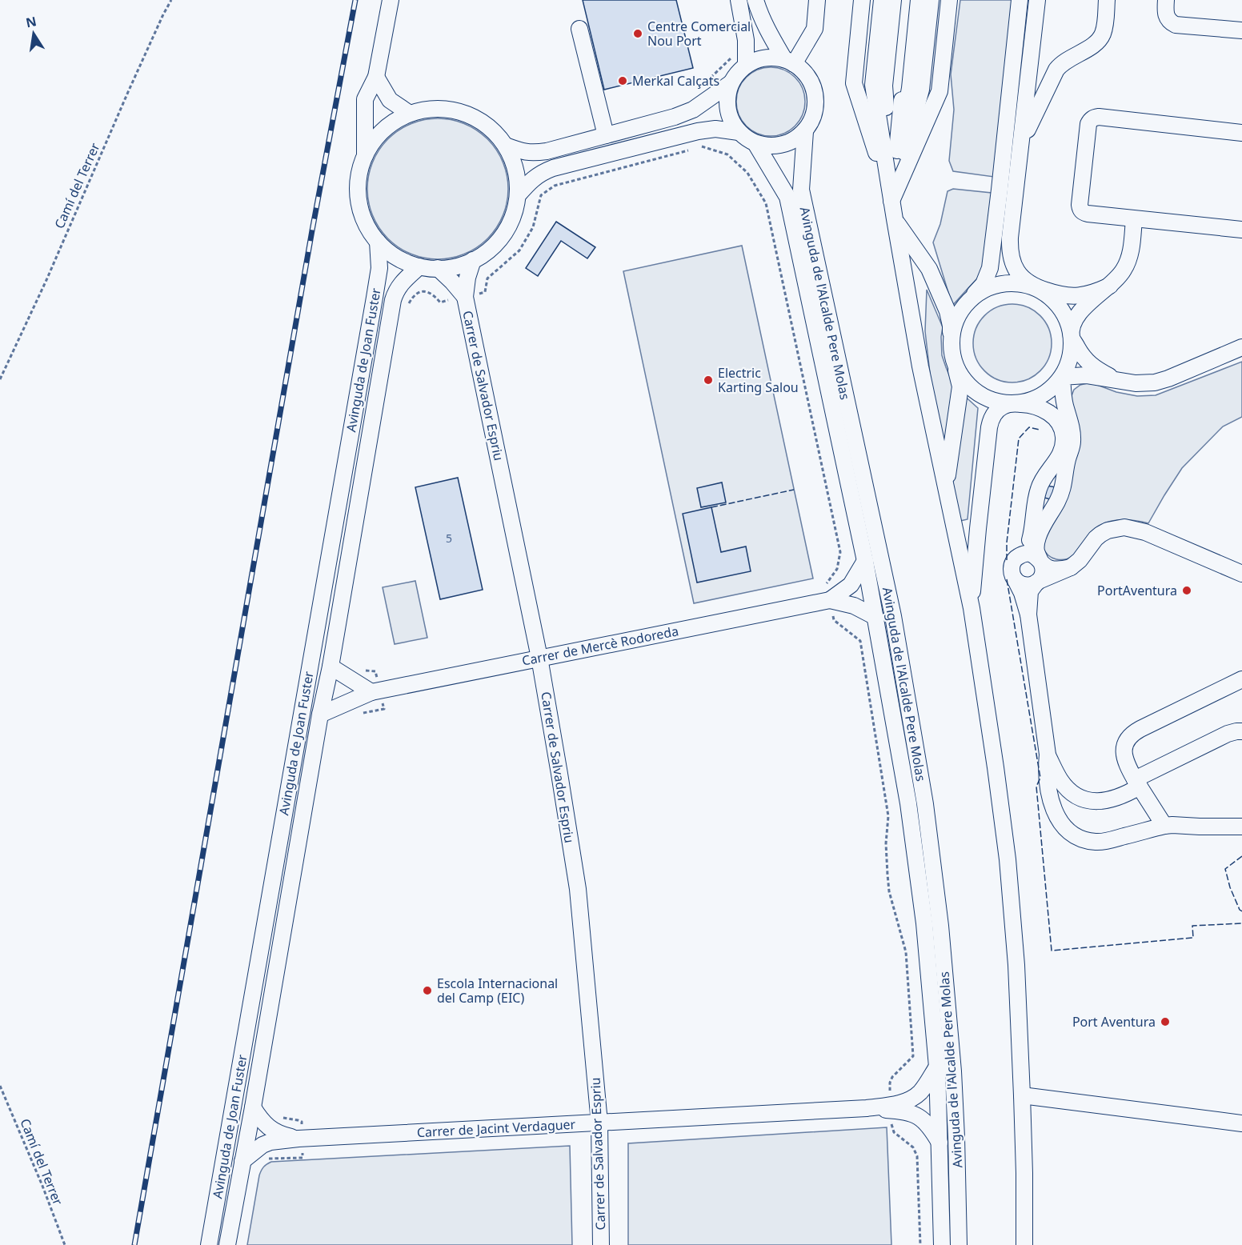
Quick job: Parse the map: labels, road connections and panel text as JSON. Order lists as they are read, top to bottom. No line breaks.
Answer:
{"streets":{"street":["Avinguda de l'Alcalde Pere Molas","Avinguda de Joan Fuster","Carrer de Salvador Espriu","Carrer de Mercè Rodoreda","Carrer de Jacint Verdaguer"],"path":["Camí del Terrer"]},"crossings":[["Avinguda de l'Alcalde Pere Molas","Carrer de Mercè Rodoreda"],["Avinguda de l'Alcalde Pere Molas","Carrer de Jacint Verdaguer"],["Avinguda de Joan Fuster","Carrer de Salvador Espriu"],["Avinguda de Joan Fuster","Carrer de Mercè Rodoreda"],["Avinguda de Joan Fuster","Carrer de Jacint Verdaguer"],["Carrer de Salvador Espriu","Carrer de Mercè Rodoreda"],["Carrer de Salvador Espriu","Carrer de Jacint Verdaguer"]],"places":["Centre Comercial Nou Port","Merkal Calçats","Electric Karting Salou","PortAventura","Escola Internacional del Camp (EIC)","Port Aventura"],"house_numbers":["5"],"north":"top"}
